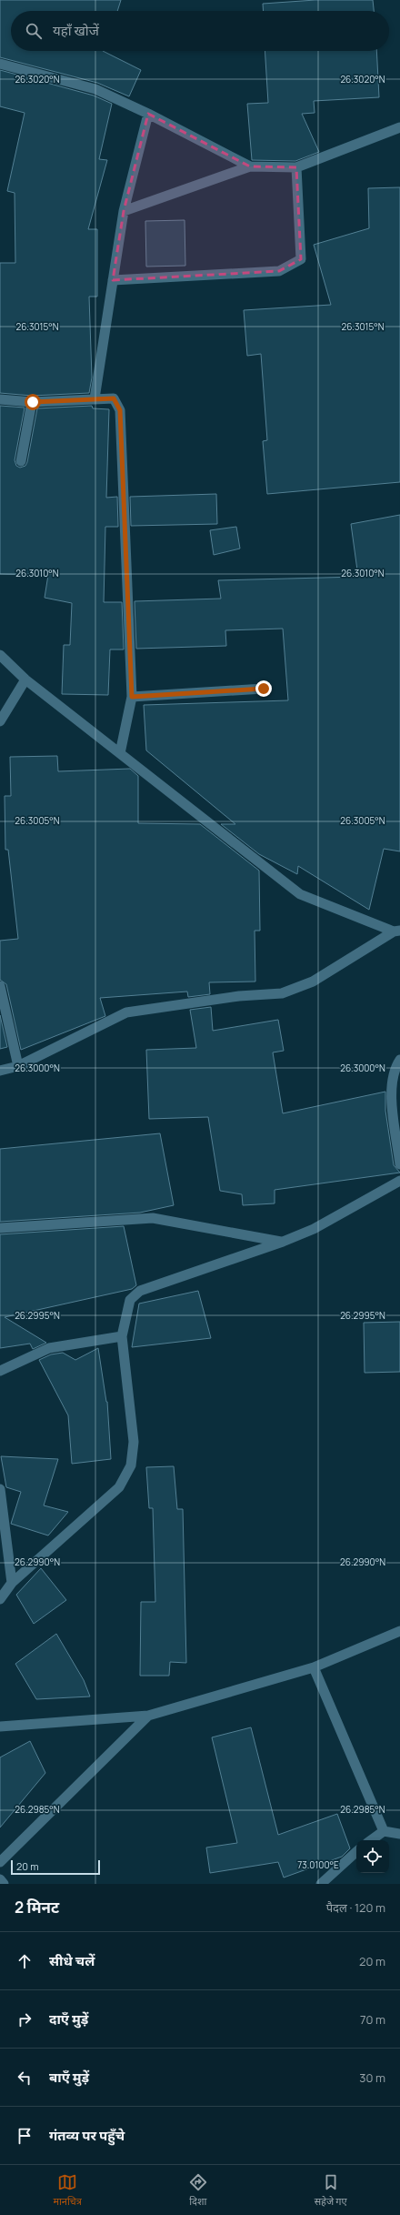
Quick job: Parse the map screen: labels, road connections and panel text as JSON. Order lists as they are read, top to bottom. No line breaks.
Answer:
{"scale_bar":"20 m","page":{"search":"यहाँ खोजें","scale":"20 m","heading":["2 मिनट","पैदल · 120 m"],"list":[["सीधे चलें","20 m"],["दाएँ मुड़ें","70 m"],["बाएँ मुड़ें","30 m"],"गंतव्य पर पहुँचे"],"nav":["मानचित्र","दिशा","सहेजे गए"]},"coordinates":["26.3020°N","26.3015°N","26.3010°N","26.3005°N","26.3000°N","26.2995°N","26.2990°N","26.2985°N","73.0100°E"]}
